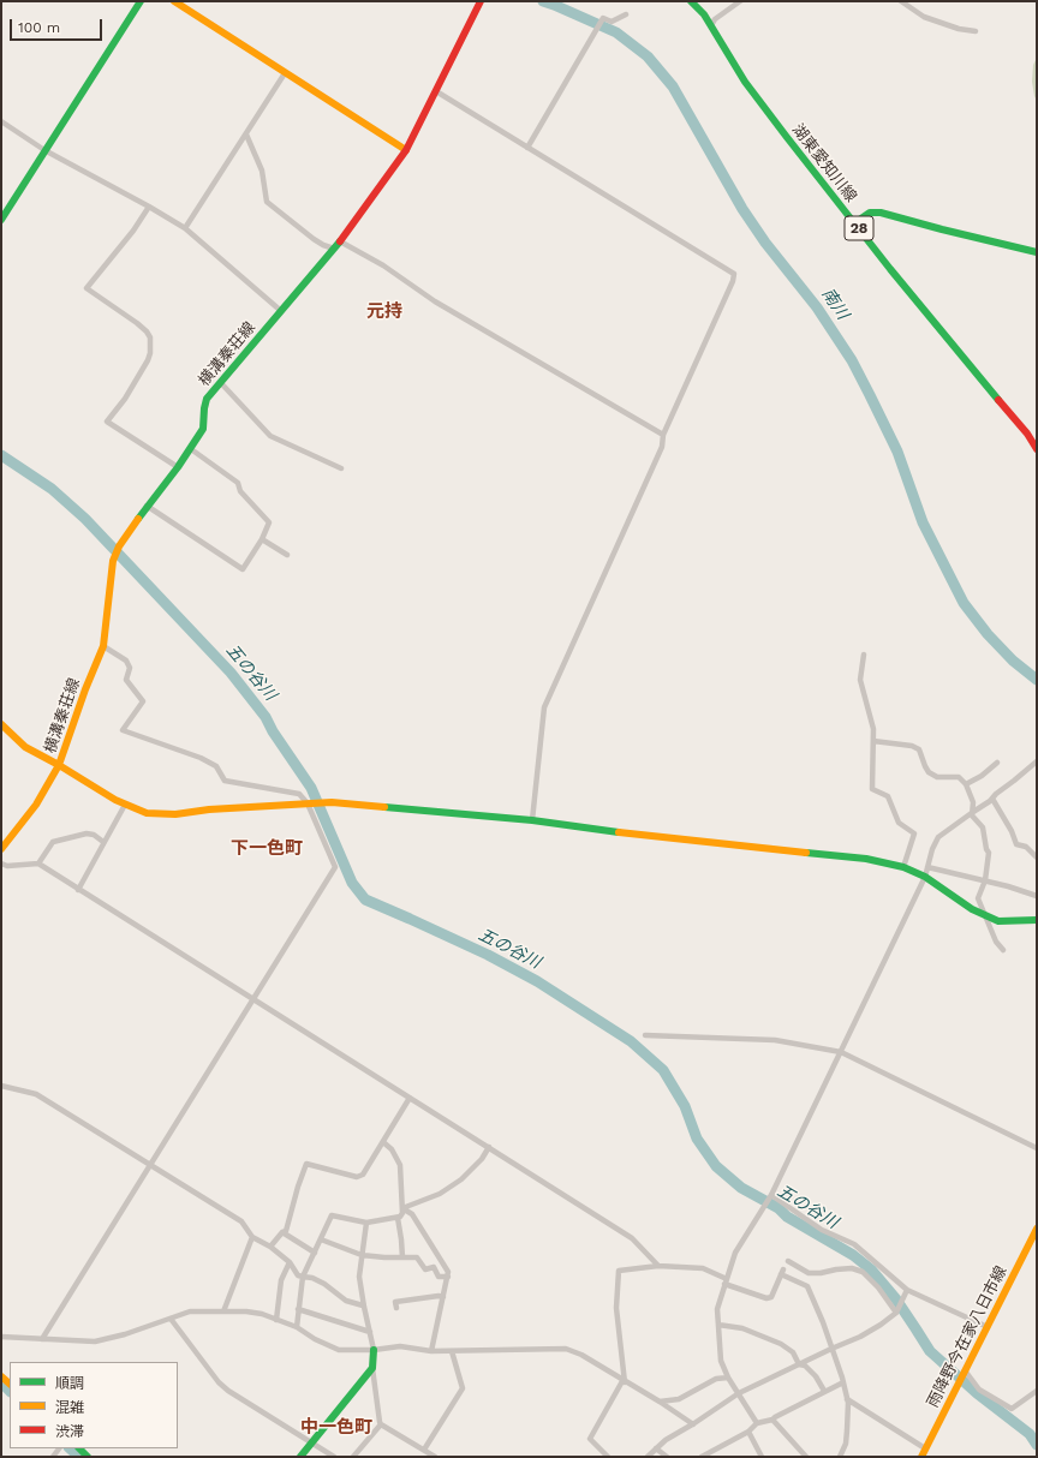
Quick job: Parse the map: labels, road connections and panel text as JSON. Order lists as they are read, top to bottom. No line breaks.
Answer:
{"streets":{"street":["湖東愛知川線","28","横溝秦荘線","雨降野今在家八日市線"]},"districts":["元持","下一色町","中一色町"],"water":["南川","五の谷川"],"legend":["順調","混雑","渋滞"],"scale_bar":"100 m"}
